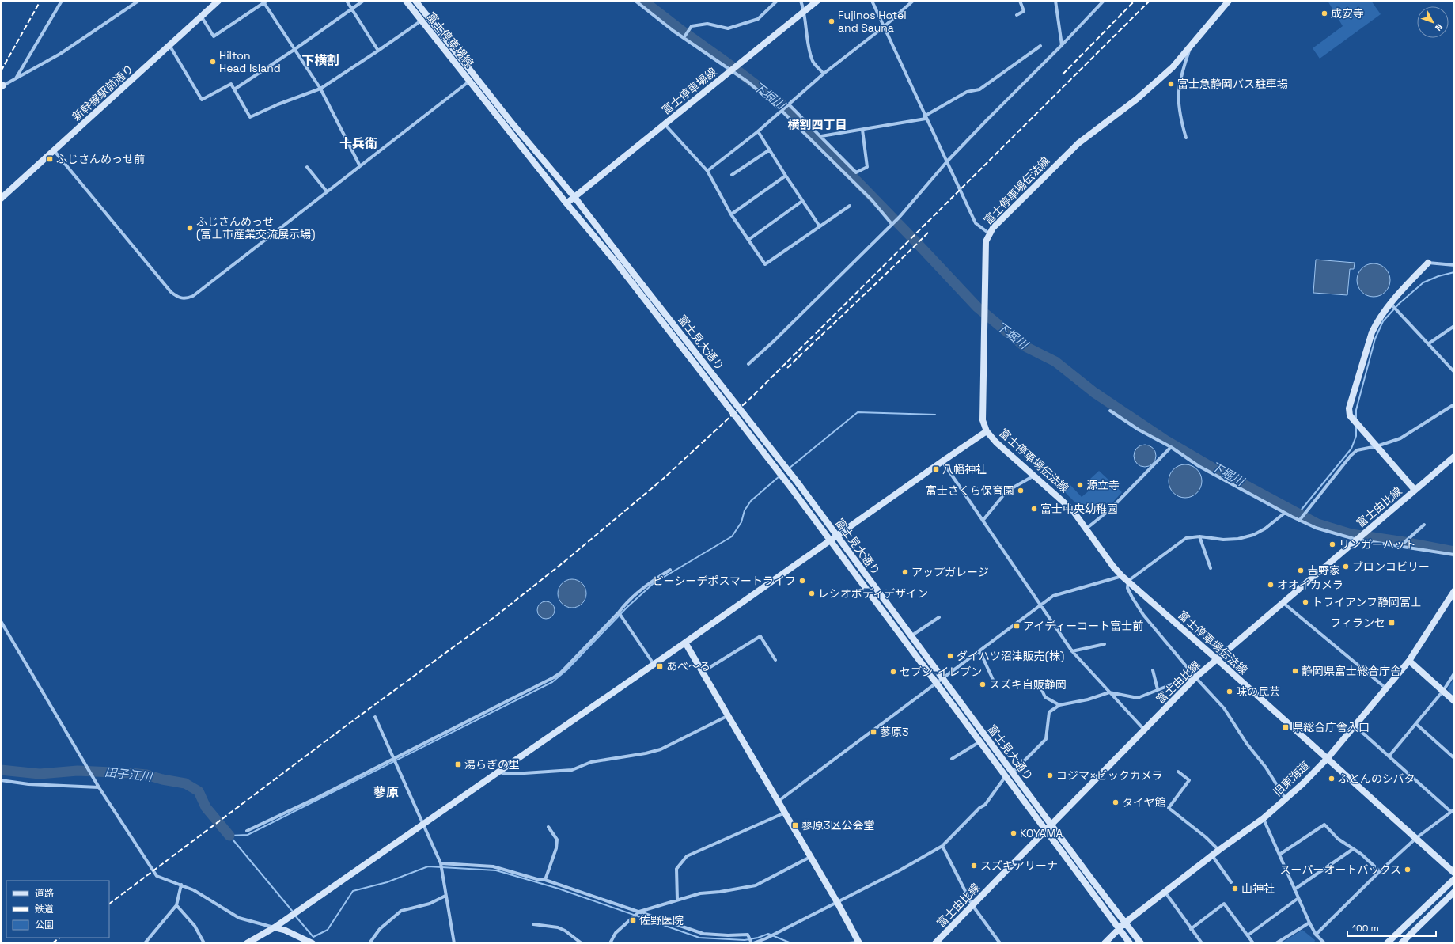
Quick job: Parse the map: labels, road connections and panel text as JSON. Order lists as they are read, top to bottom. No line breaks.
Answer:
{"streets":{"street":["富士停車場線","新幹線駅前通り","富士停車場伝法線","富士見大通り","富士由比線","旧東海道"]},"crossings":[["富士停車場線","富士見大通り"],["富士停車場伝法線","富士由比線"],["富士停車場伝法線","旧東海道"],["富士見大通り","富士由比線"],["富士見大通り","旧東海道"]],"districts":["下横割","横割四丁目","十兵衛","蓼原"],"water":["下堀川","田子江川"],"places":{"other":["成安寺","Fujinos Hotel and Sauna","Hilton Head Island","富士急静岡バス駐車場","ふじさんめっせ (富士市産業交流展示場)","源立寺","富士さくら保育園","富士中央幼稚園","リンガーハット","ブロンコビリー","吉野家","アップガレージ","ピーシーデポスマートライフ","オオイカメラ","レシオボディデザイン","トライアンフ静岡富士","ダイハツ沼津販売(株)","静岡県富士総合庁舎","セブン-イレブン","スズキ自販静岡","味の民芸","コジマ×ビックカメラ","ふとんのシバタ","タイヤ館","KOYAMA","スズキアリーナ","スーパーオートバックス","山神社"],"transit":["ふじさんめっせ前","八幡神社","フィランセ","アイディーコート富士前","あべ〜る","県総合庁舎入口","蓼原3","湯らぎの里","蓼原3区公会堂","佐野医院"]},"legend":["道路","鉄道","公園"],"scale_bar":"100 m","north":"bottom right"}
